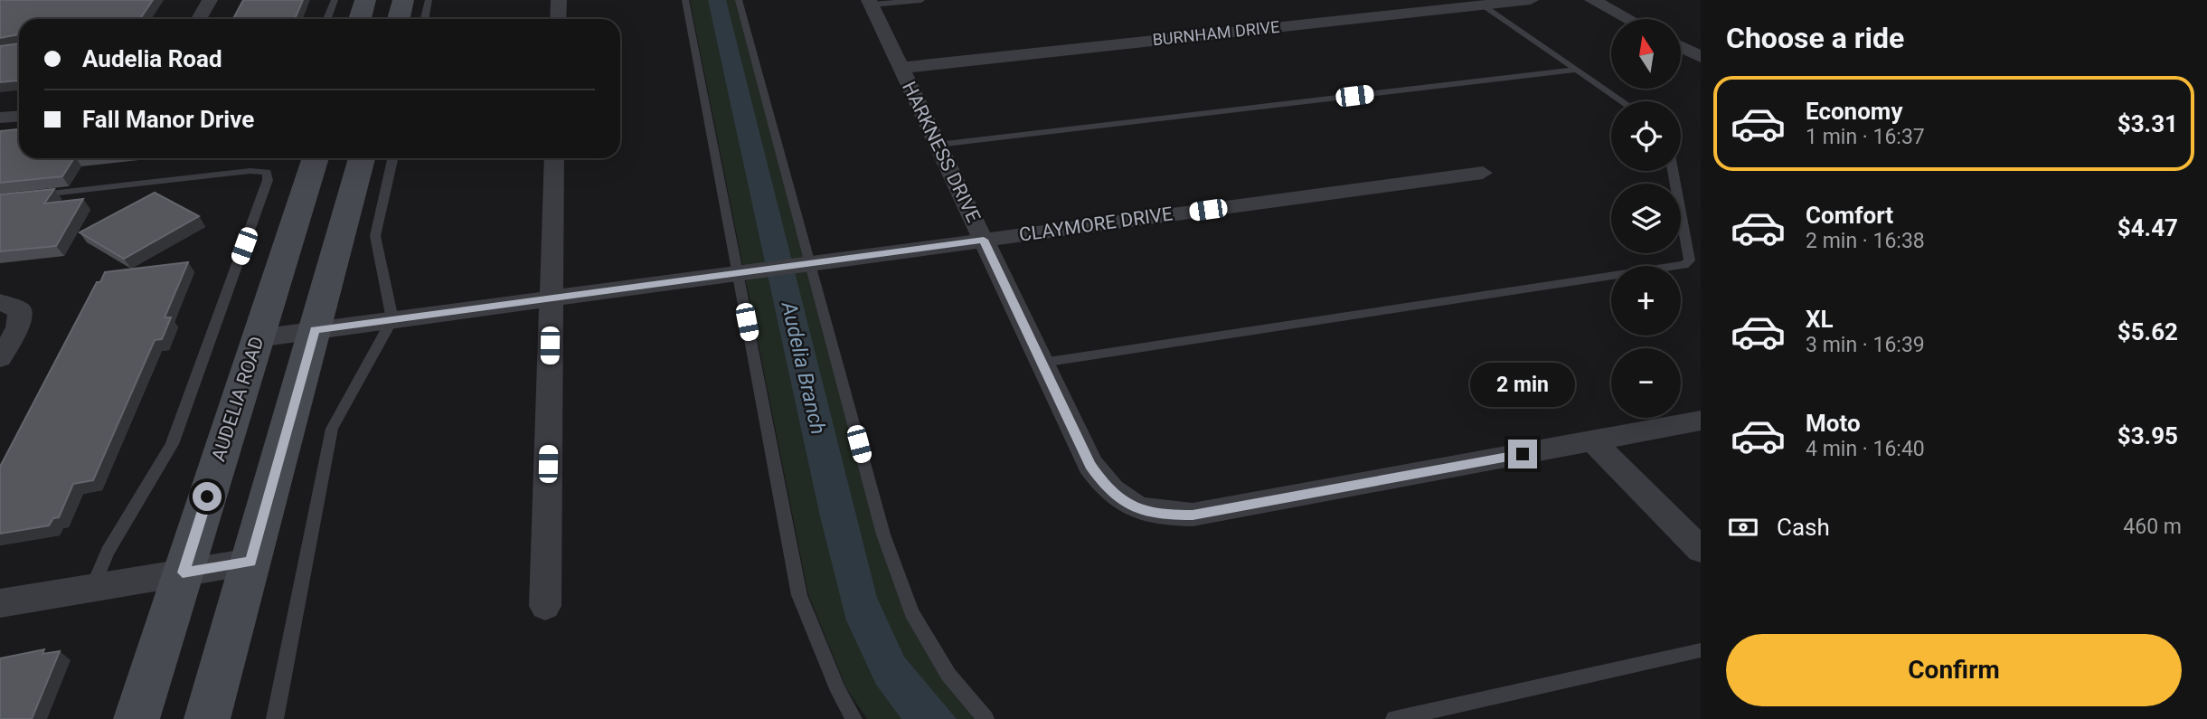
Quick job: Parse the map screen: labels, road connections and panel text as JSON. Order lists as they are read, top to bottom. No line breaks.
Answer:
{"streets":{"main road":["AUDELIA ROAD"],"street":["BURNHAM DRIVE","HARKNESS DRIVE","CLAYMORE DRIVE"]},"crossings":[["BURNHAM DRIVE","HARKNESS DRIVE"],["HARKNESS DRIVE","CLAYMORE DRIVE"],["CLAYMORE DRIVE","AUDELIA ROAD"]],"water":["Audelia Branch"],"north":"top","page":{"heading":"Choose a ride","map_buttons":["+","−"],"banner":["Audelia Road","Fall Manor Drive"],"list":[{"name":"Economy","note":"1 min · 16:37","value":"$3.31"},{"name":"Comfort","note":"2 min · 16:38","value":"$4.47"},{"name":"XL","note":"3 min · 16:39","value":"$5.62"},{"name":"Moto","note":"4 min · 16:40","value":"$3.95"}],"bubble":"2 min","pay":["Cash","460 m"],"buttons":"Confirm"}}
